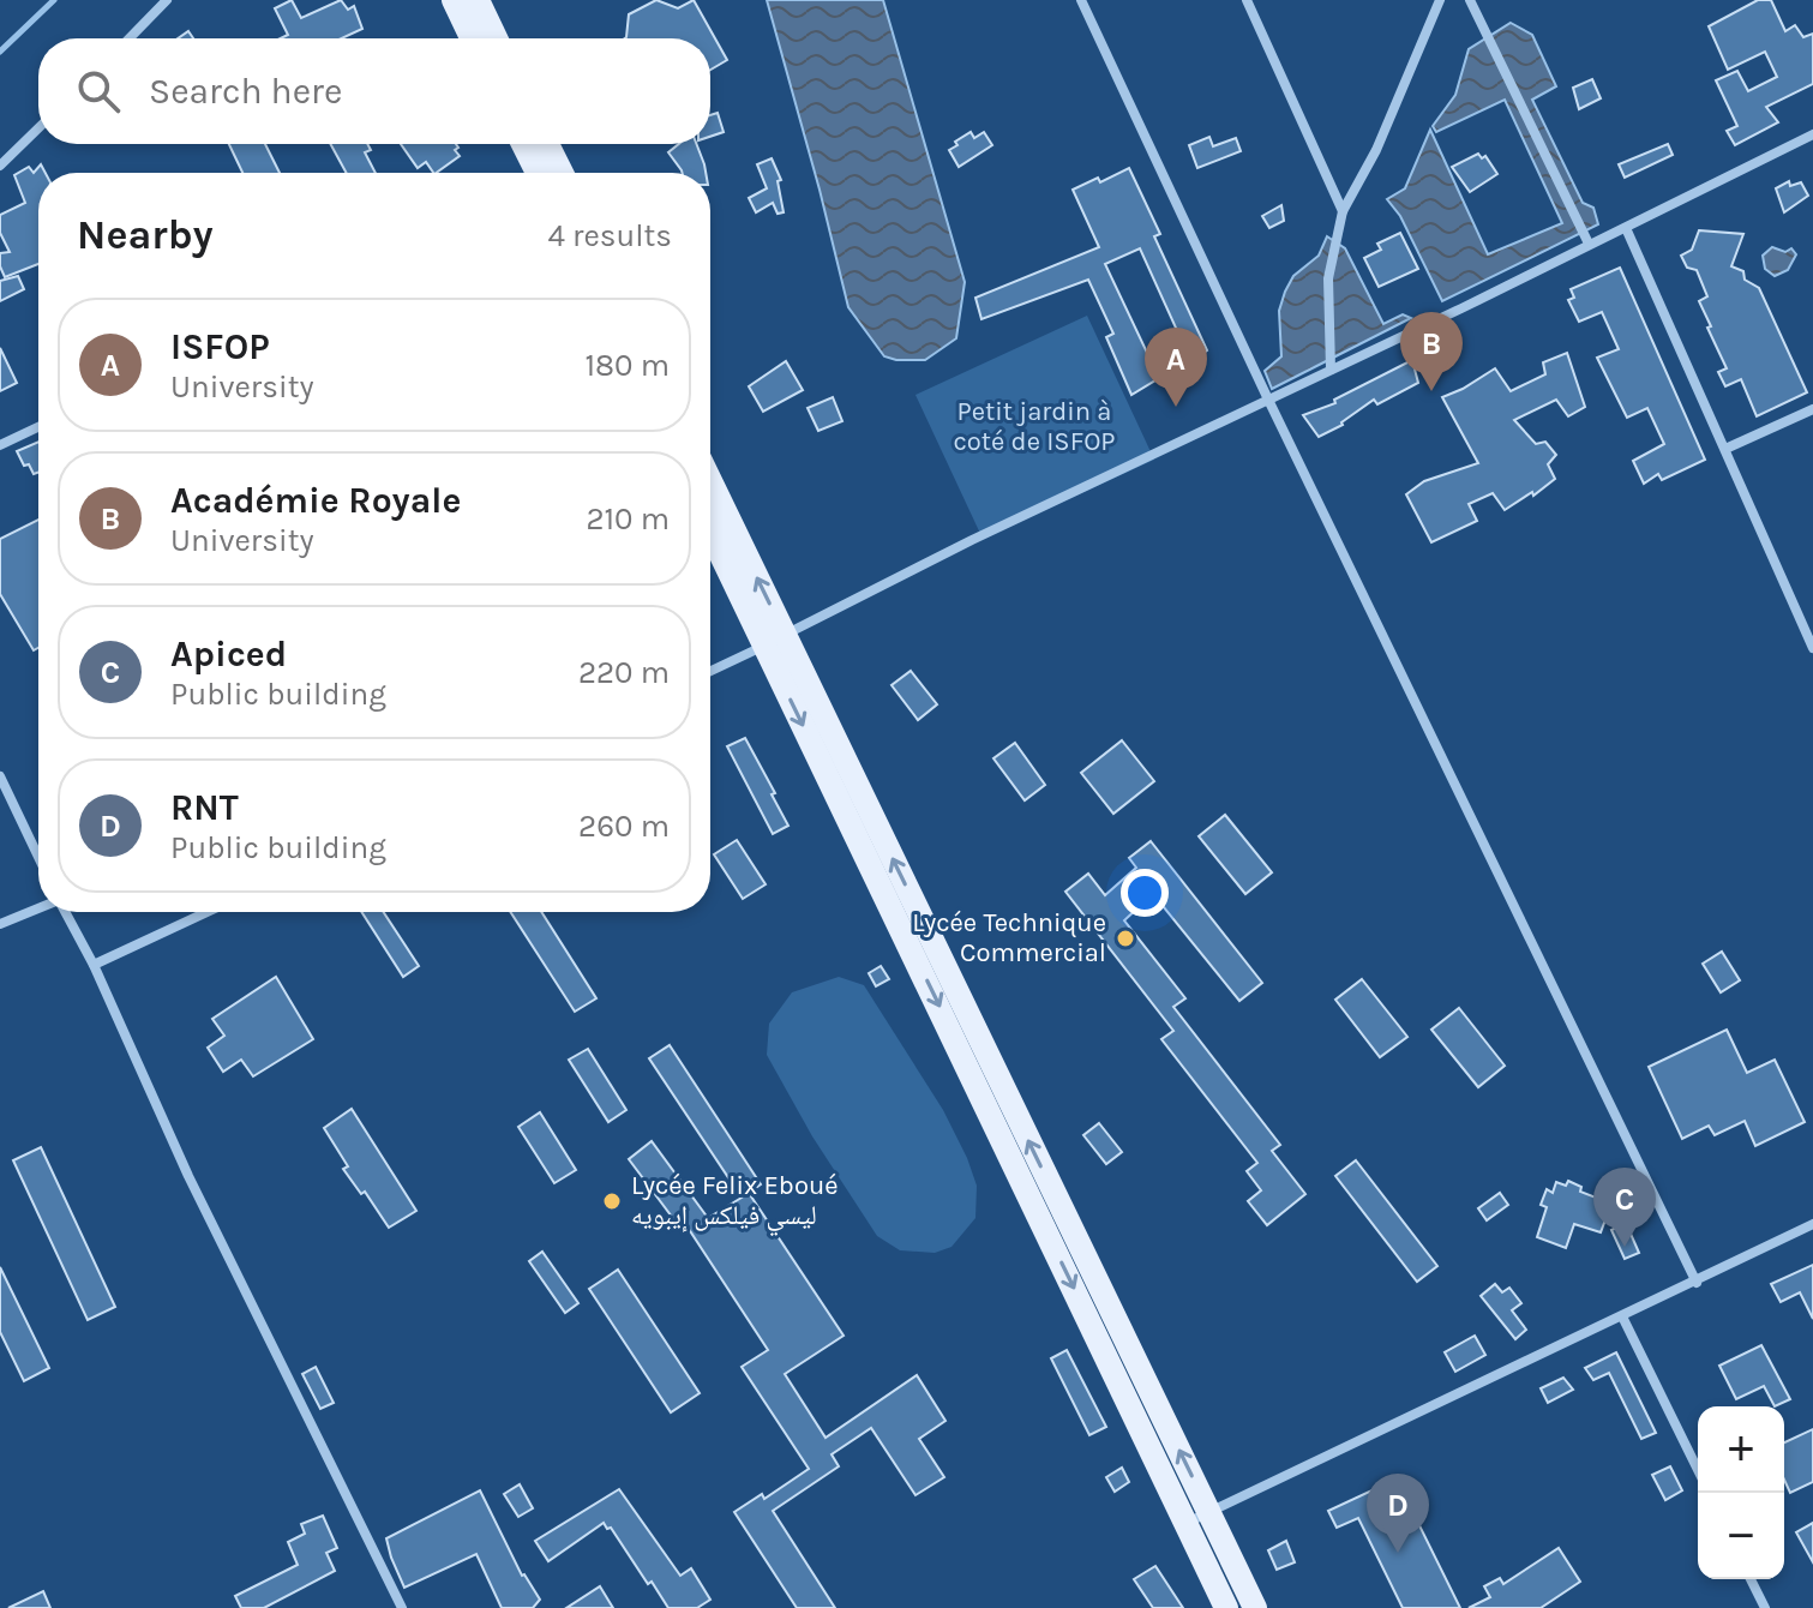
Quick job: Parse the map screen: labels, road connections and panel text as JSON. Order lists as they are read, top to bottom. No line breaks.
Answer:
{"parks":["Petit jardin à coté de ISFOP"],"places":["Lycée Technique Commercial","Lycée Felix Eboué ليسي فيلكس إيبويه"],"page":{"search":"Search here","heading":["Nearby","4 results"],"list":[{"mark":"A","name":"ISFOP","note":"University","value":"180 m"},{"mark":"B","name":"Académie Royale","note":"University","value":"210 m"},{"mark":"C","name":"Apiced","note":"Public building","value":"220 m"},{"mark":"D","name":"RNT","note":"Public building","value":"260 m"}],"pins":["B","A","C","D"],"map_buttons":["+","−"]}}
